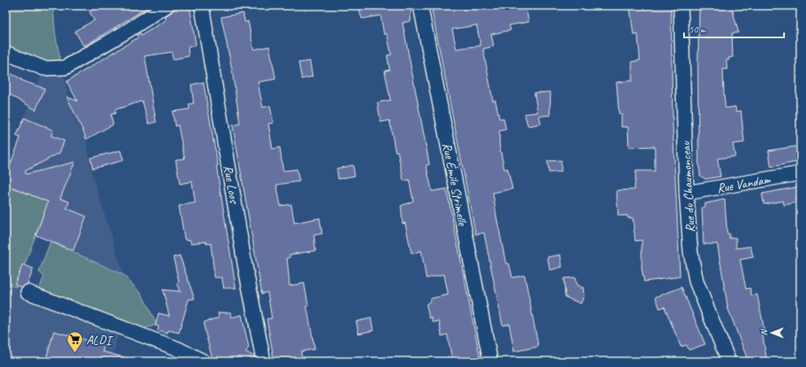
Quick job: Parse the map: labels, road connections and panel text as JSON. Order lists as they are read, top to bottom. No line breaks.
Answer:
{"streets":{"street":["Rue Vandam","Rue Loos","Rue Émile Strimelle","Rue du Chaumonceau"]},"crossings":[["Rue Vandam","Rue du Chaumonceau"]],"places":{"supermarket":["ALDI"]},"scale_bar":"50 m","north":"left"}
